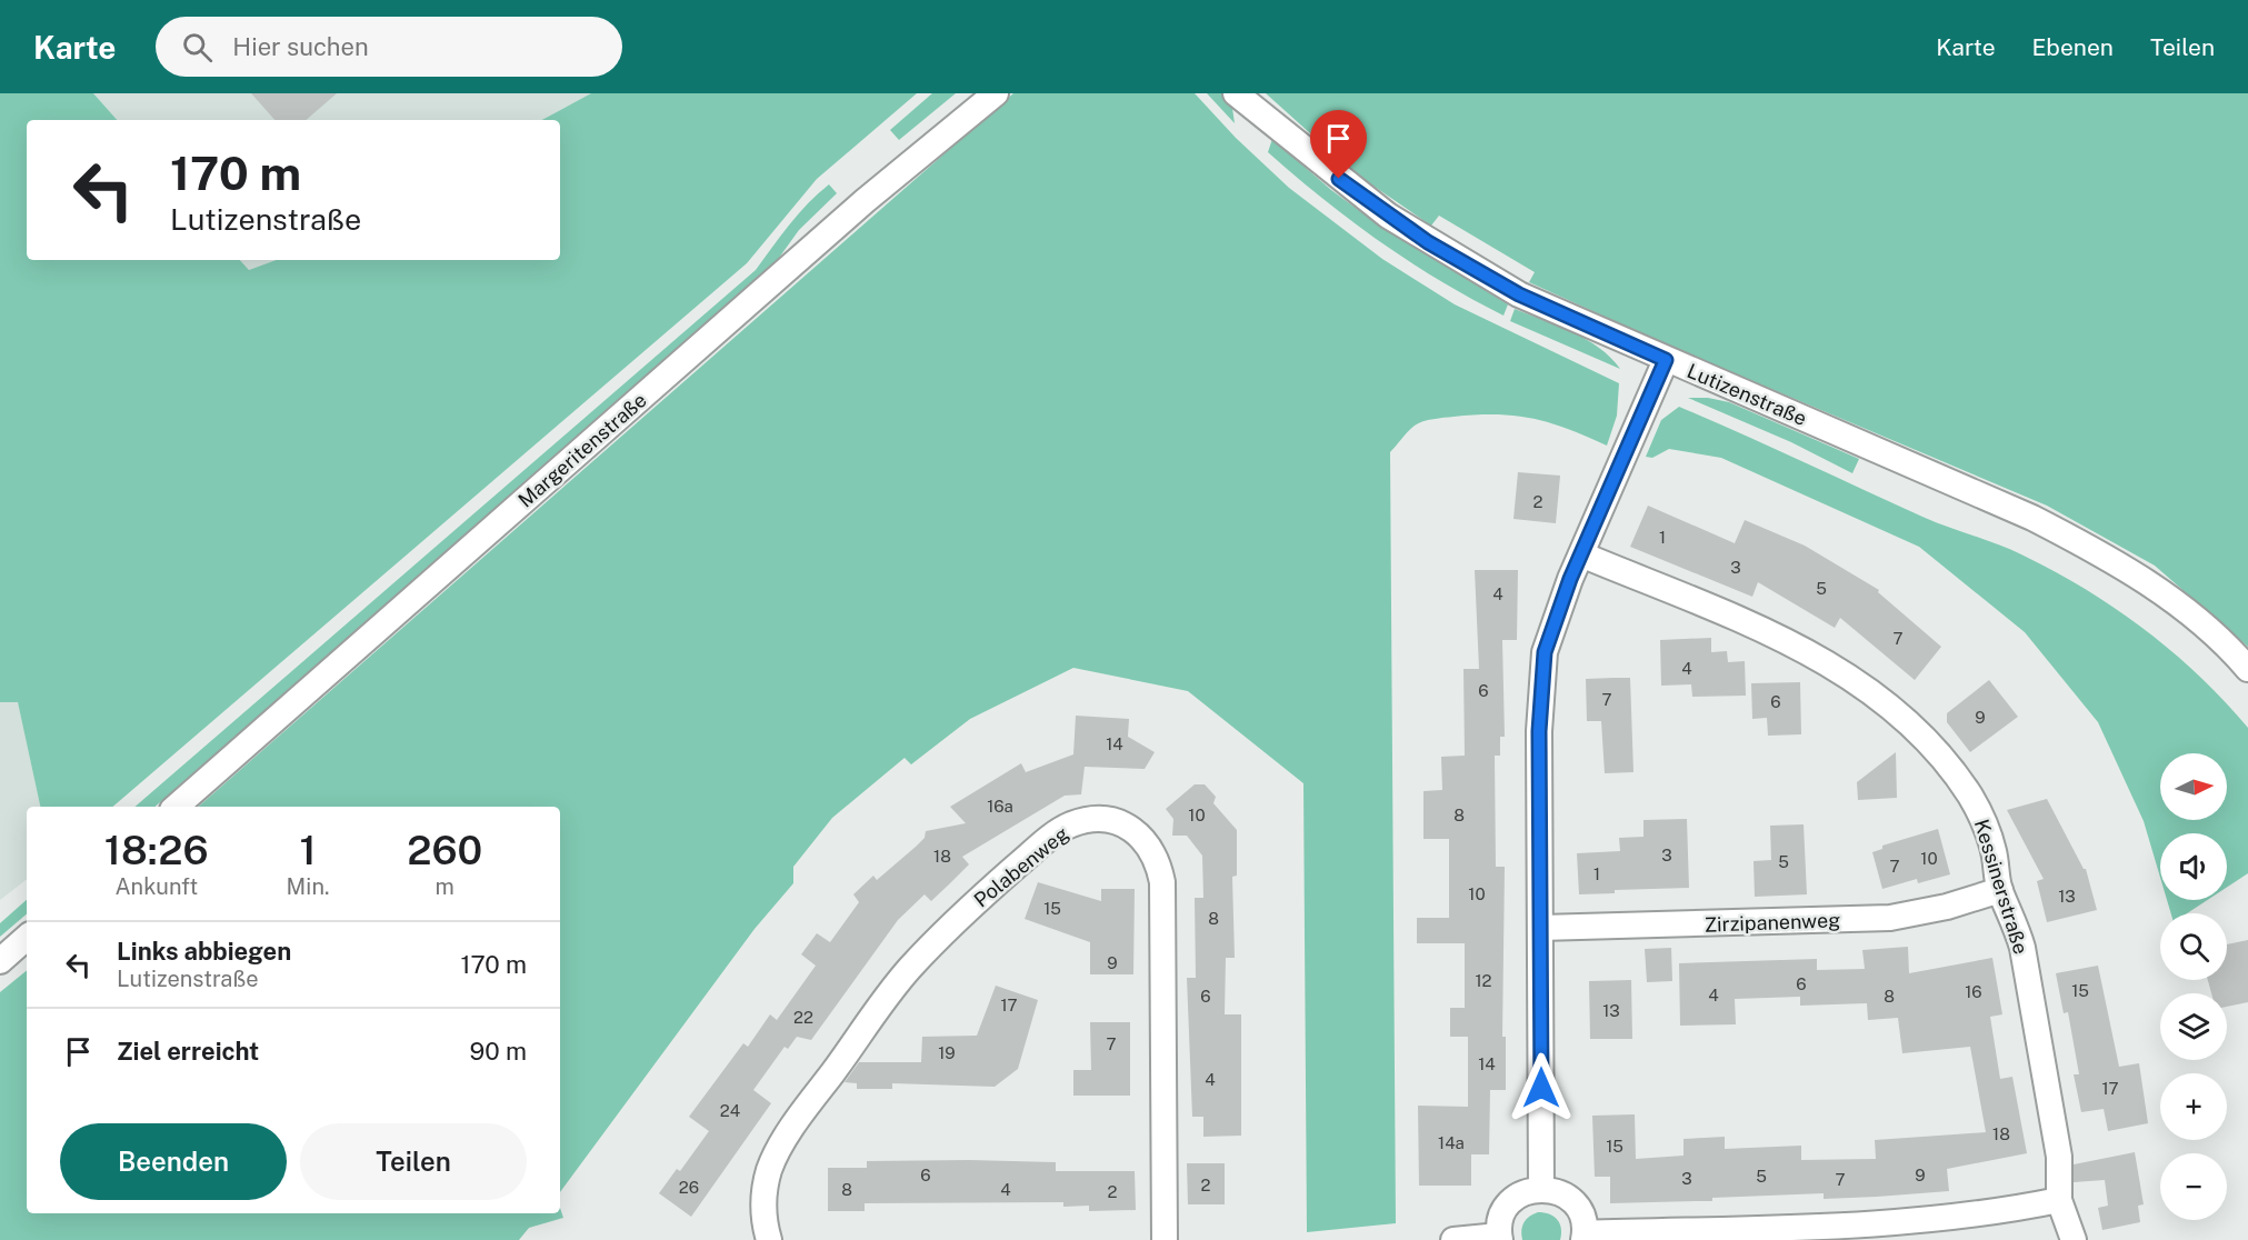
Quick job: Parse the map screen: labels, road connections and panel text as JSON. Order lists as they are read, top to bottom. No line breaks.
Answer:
{"streets":{"street":["Lutizenstraße","Margeritenstraße","Polabenweg","Kessinerstraße","Zirzipanenweg"]},"crossings":[["Kessinerstraße","Zirzipanenweg"]],"house_numbers":["2","1","3","5","4","7","4","6","7","6","9","14","16a","10","8","3","18","10","5","7","1","10","13","15","8","9","12","6","15","16","4","6","8","17","13","22","7","19","14","4","17","24","18","14a","15","6","9","5","3","7","2","26","8","4","2"],"north":"right","page":{"header":"Karte","search":"Hier suchen","nav":["Karte","Ebenen","Teilen"],"turn":["170 m","Lutizenstraße"],"map_buttons":["+","−"],"eta":["18:26","Ankunft","1","Min.","260","m"],"list":[{"name":"Links abbiegen","note":"Lutizenstraße","value":"170 m"},{"name":"Ziel erreicht","value":"90 m"}],"buttons":["Beenden","Teilen"]}}
